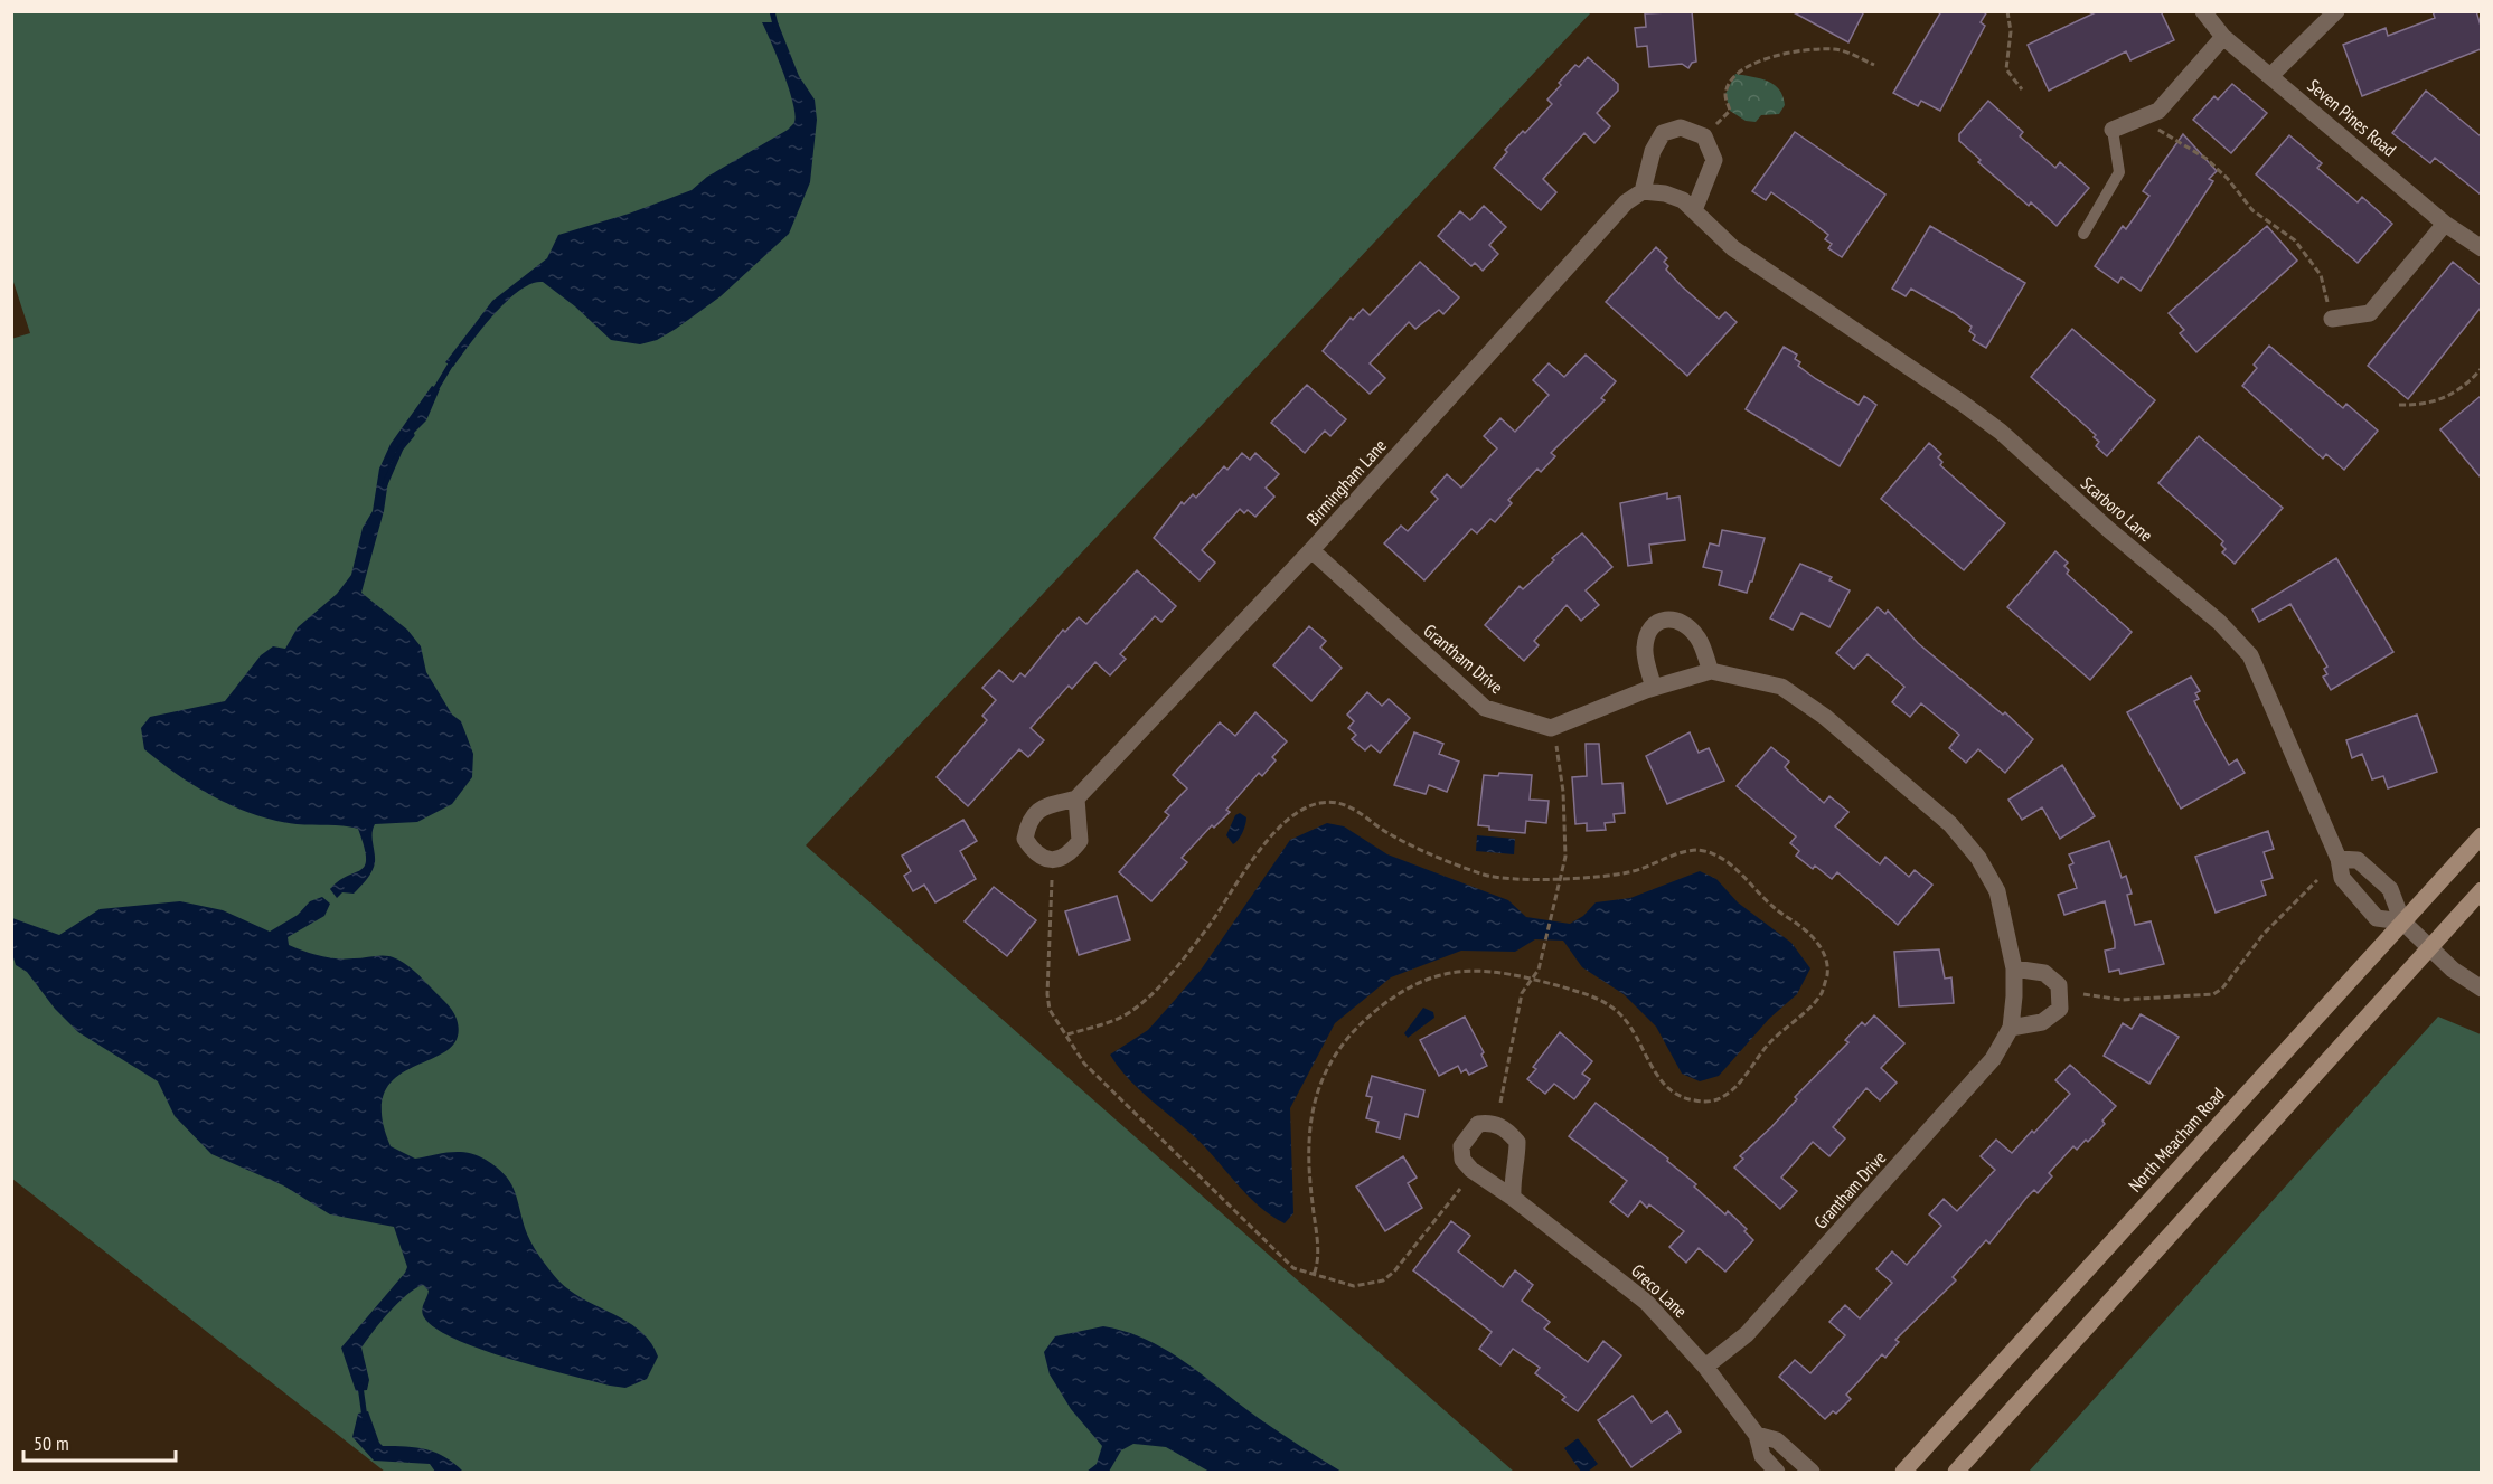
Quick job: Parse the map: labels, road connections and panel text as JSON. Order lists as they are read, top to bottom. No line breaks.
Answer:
{"streets":{"main road":["North Meacham Road"],"street":["Seven Pines Road","Birmingham Lane","Scarboro Lane","Grantham Drive","Greco Lane"]},"crossings":[["Birmingham Lane","Grantham Drive"],["Scarboro Lane","North Meacham Road"],["Grantham Drive","Greco Lane"]],"scale_bar":"50 m"}
